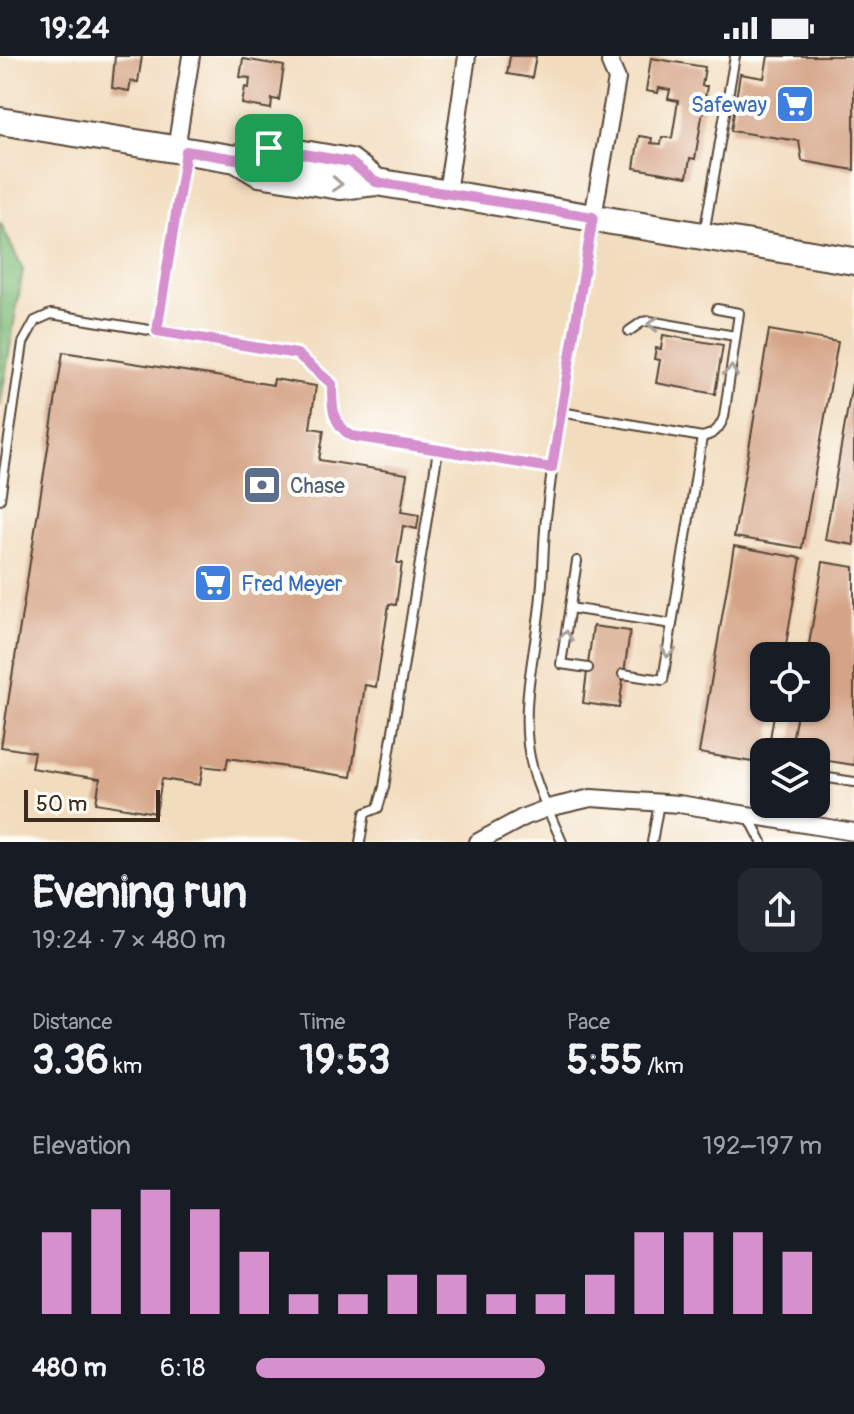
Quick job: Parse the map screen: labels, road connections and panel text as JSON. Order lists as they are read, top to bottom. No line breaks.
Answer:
{"places":{"supermarket":["Safeway","Fred Meyer"],"bank":["Chase"]},"scale_bar":"50 m","page":{"status":"19:24","scale":"50 m","heading":["Evening run","19:24 · 7 × 480 m"],"stats":[["Distance","3.36 km"],["Time","19:53"],["Pace","5:55 /km"]],"chart":["Elevation","192–197 m"],"list":[{"name":"480 m","note":"6:18"}]}}
